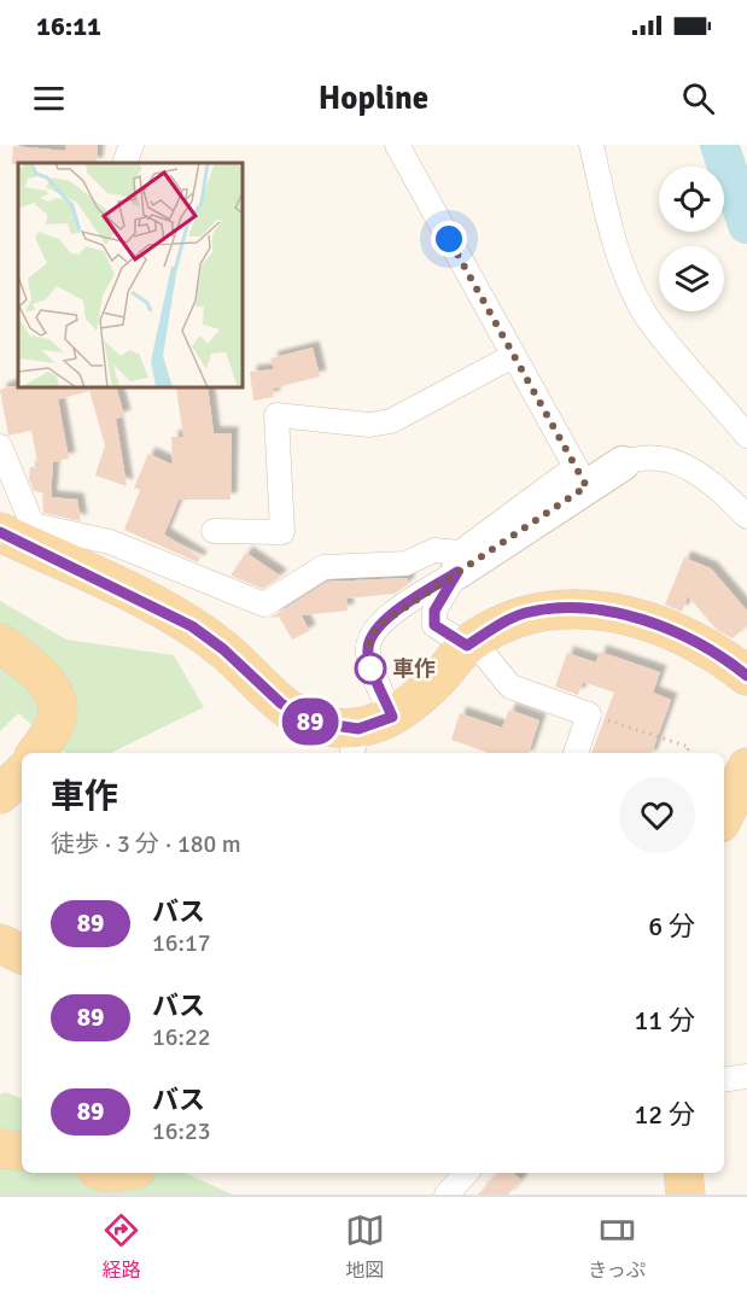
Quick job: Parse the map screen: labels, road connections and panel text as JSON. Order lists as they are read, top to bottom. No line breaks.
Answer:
{"places":["車作"],"lines":["bus line 89"],"page":{"status":"16:11","header":"Hopline","on_map":"89","heading":["車作","徒歩 · 3 分 · 180 m"],"list":[{"mark":"89","name":"バス","note":"16:17","value":"6 分"},{"mark":"89","name":"バス","note":"16:22","value":"11 分"},{"mark":"89","name":"バス","note":"16:23","value":"12 分"}],"tabs":["経路","地図","きっぷ"]}}
